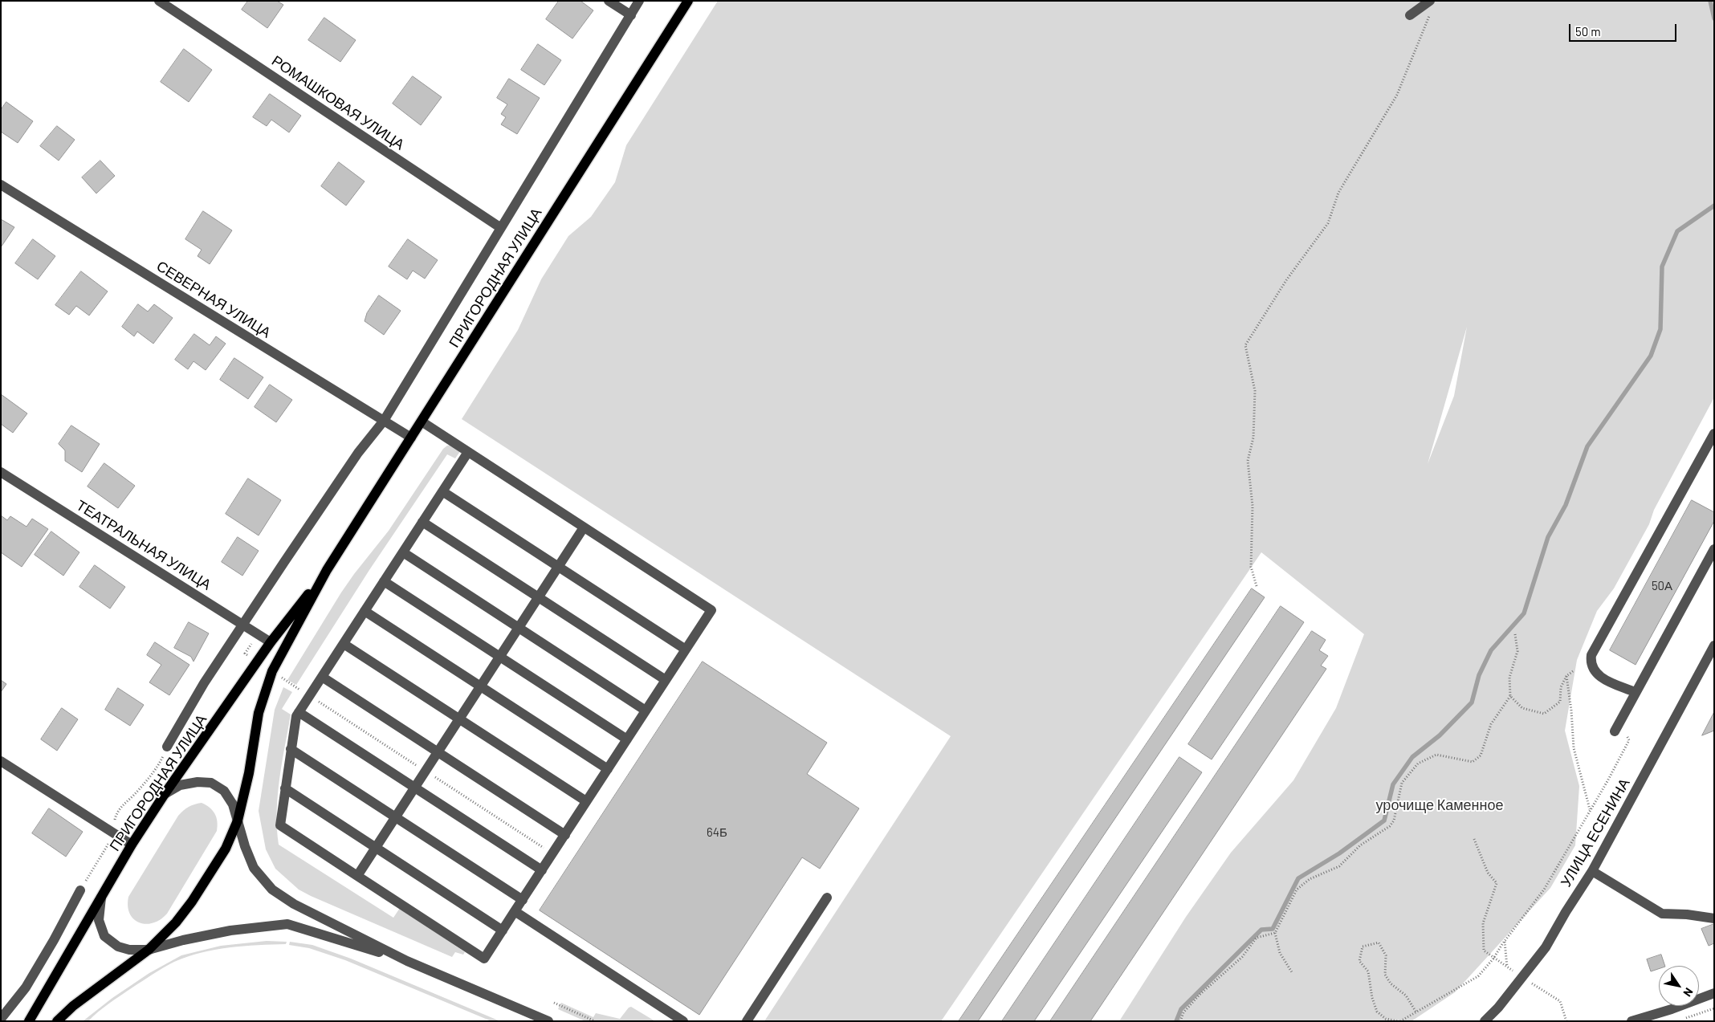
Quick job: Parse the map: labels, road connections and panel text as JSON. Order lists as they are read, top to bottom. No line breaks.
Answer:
{"streets":{"main road":["ПРИГОРОДНАЯ УЛИЦА"],"street":["РОМАШКОВАЯ УЛИЦА","СЕВЕРНАЯ УЛИЦА","ТЕАТРАЛЬНАЯ УЛИЦА","УЛИЦА ЕСЕНИНА"]},"crossings":[["РОМАШКОВАЯ УЛИЦА","ПРИГОРОДНАЯ УЛИЦА"],["ПРИГОРОДНАЯ УЛИЦА","СЕВЕРНАЯ УЛИЦА"],["ПРИГОРОДНАЯ УЛИЦА","ТЕАТРАЛЬНАЯ УЛИЦА"]],"parks":["урочище Каменное"],"house_numbers":["50А","64Б"],"scale_bar":"50 m","north":"bottom right"}
